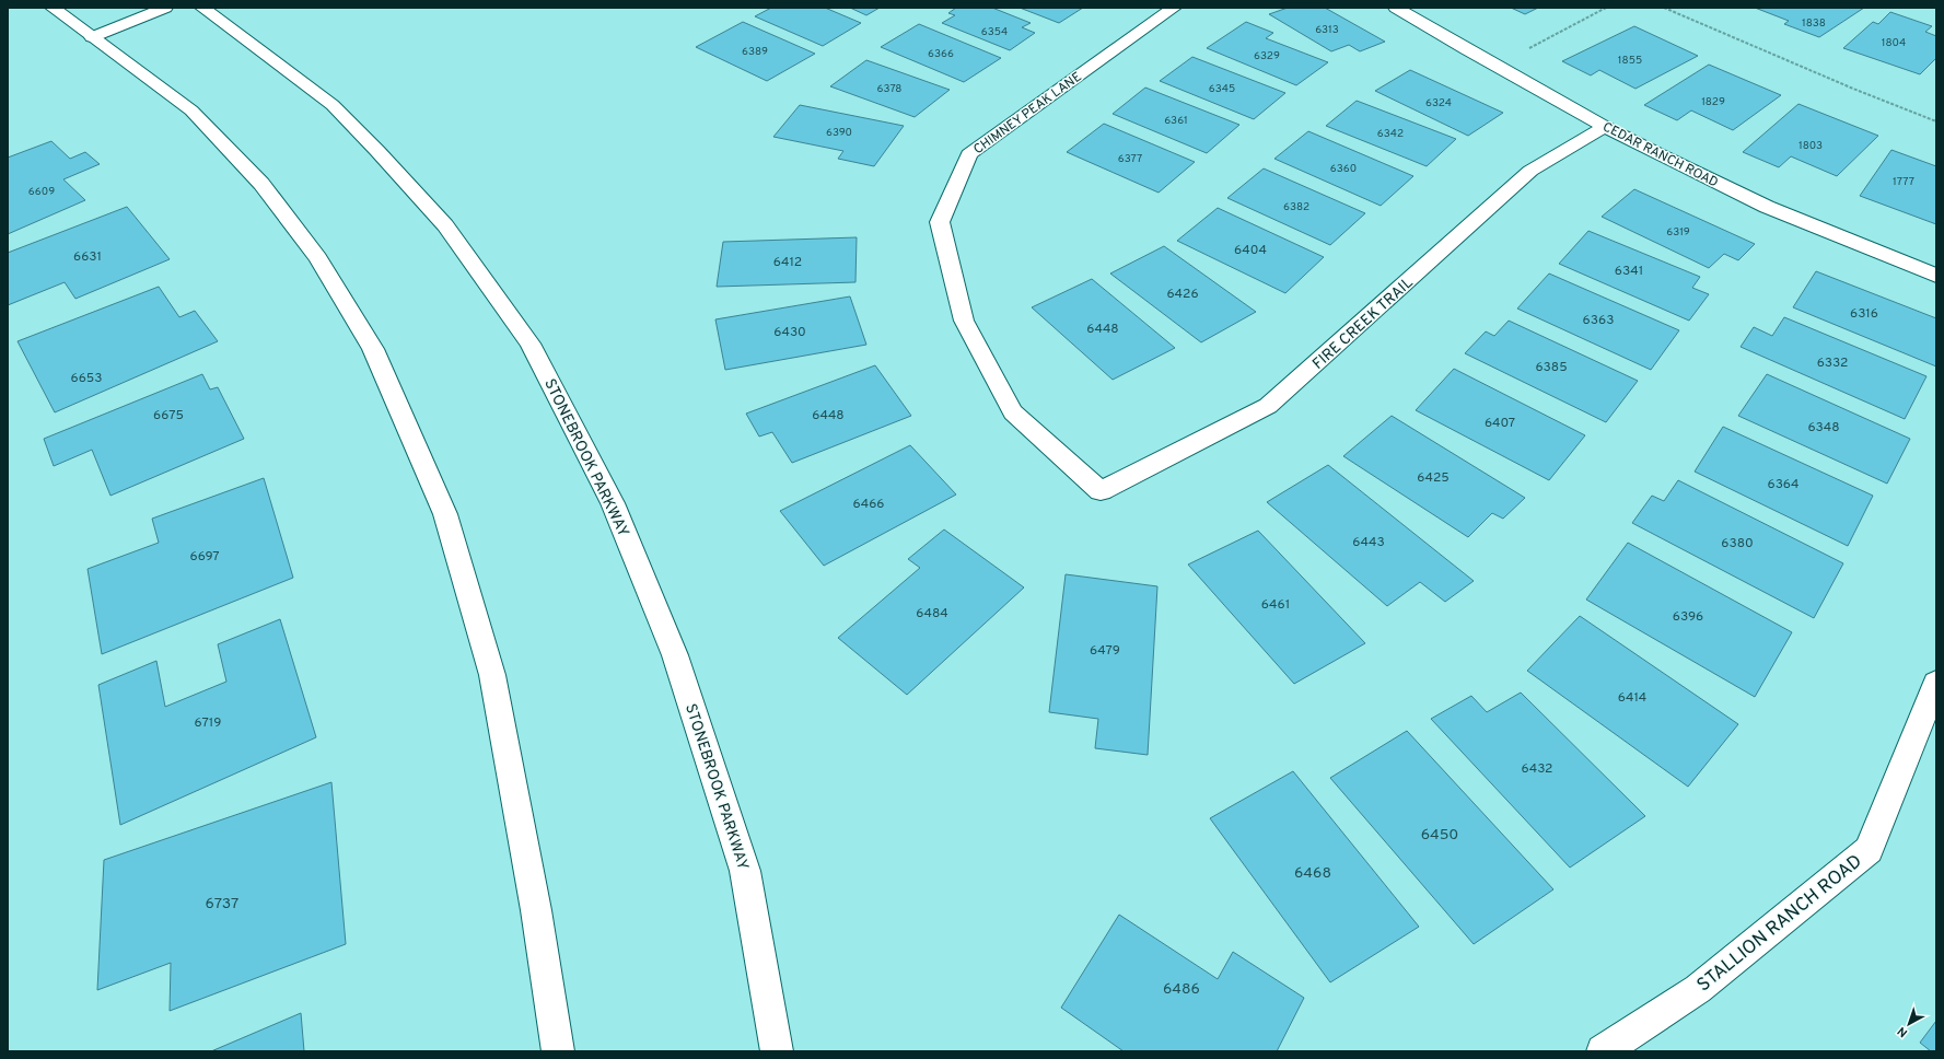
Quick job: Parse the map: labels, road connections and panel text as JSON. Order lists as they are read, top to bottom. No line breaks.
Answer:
{"streets":{"main road":["CHIMNEY PEAK LANE","CEDAR RANCH ROAD","FIRE CREEK TRAIL","STONEBROOK PARKWAY","STALLION RANCH ROAD"]},"crossings":[["CHIMNEY PEAK LANE","FIRE CREEK TRAIL"],["CEDAR RANCH ROAD","FIRE CREEK TRAIL"]],"house_numbers":["1838","6313","6354","1804","6389","6366","6329","1855","6378","6345","1829","6324","6361","6390","6342","1803","6377","6360","1777","6609","6382","6319","6404","6631","6412","6341","6426","6316","6363","6448","6430","6332","6385","6653","6675","6448","6407","6348","6425","6364","6466","6443","6380","6697","6461","6484","6396","6479","6414","6719","6432","6450","6468","6737","6486"],"north":"bottom left"}
